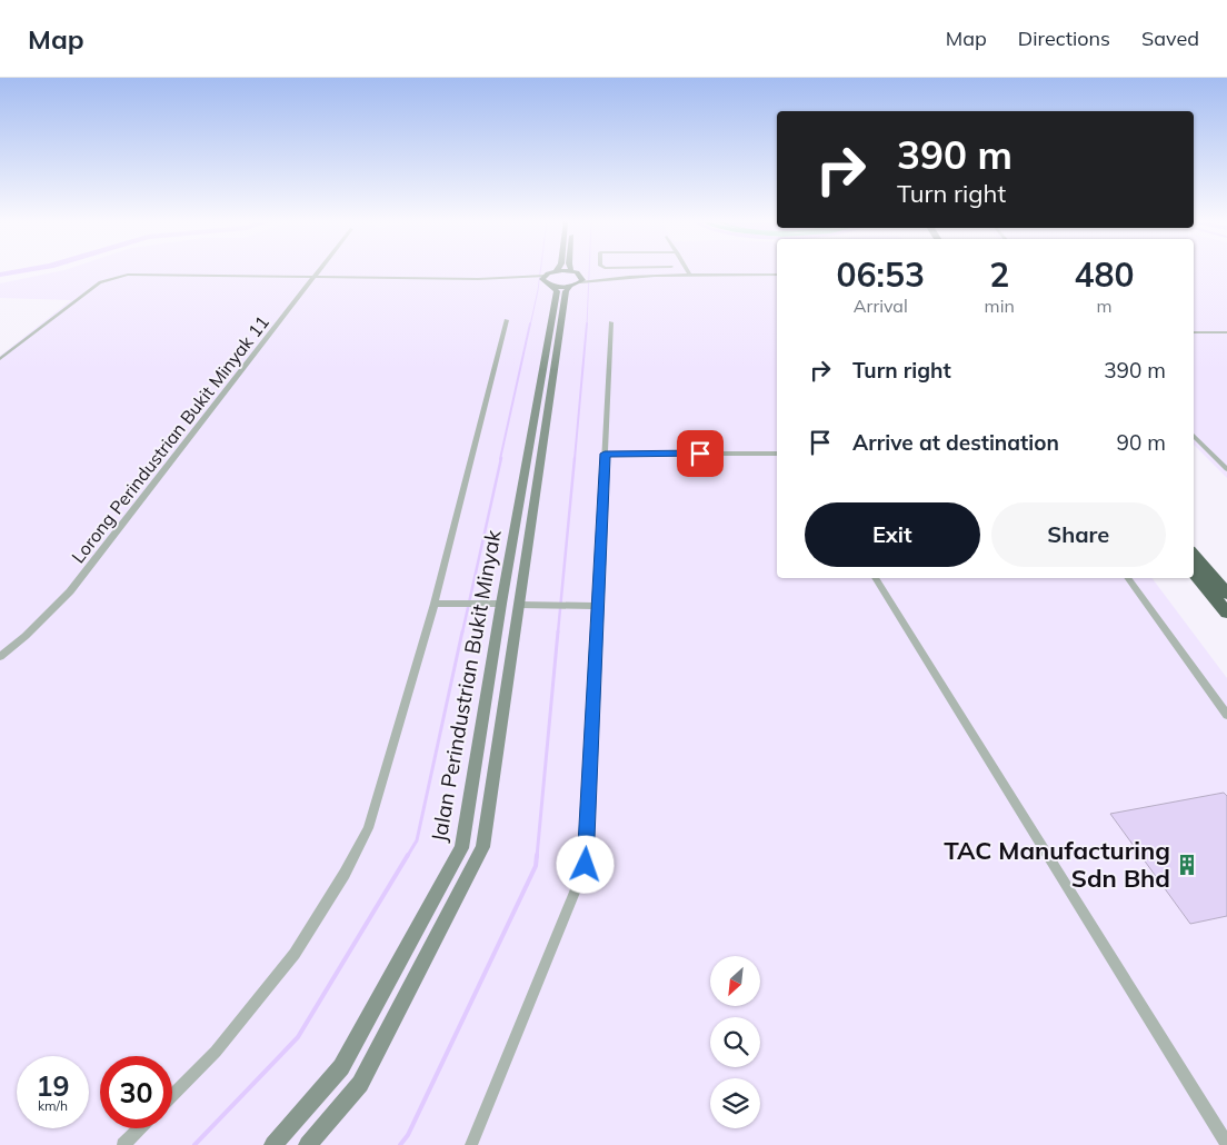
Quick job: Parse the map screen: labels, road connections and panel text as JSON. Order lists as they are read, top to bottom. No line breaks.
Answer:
{"streets":{"main road":["Jalan Perindustrian Bukit Minyak"],"street":["Lorong Perindustrian Bukit Minyak 11"]},"places":{"building":["TAC Manufacturing Sdn Bhd"]},"north":"bottom left","page":{"header":"Map","nav":["Map","Directions","Saved"],"turn":["390 m","Turn right"],"eta":["06:53","Arrival","2","min","480","m"],"list":[{"name":"Turn right","value":"390 m"},{"name":"Arrive at destination","value":"90 m"}],"buttons":["Exit","Share"],"speed":"19 km/h","limit":"30"}}
